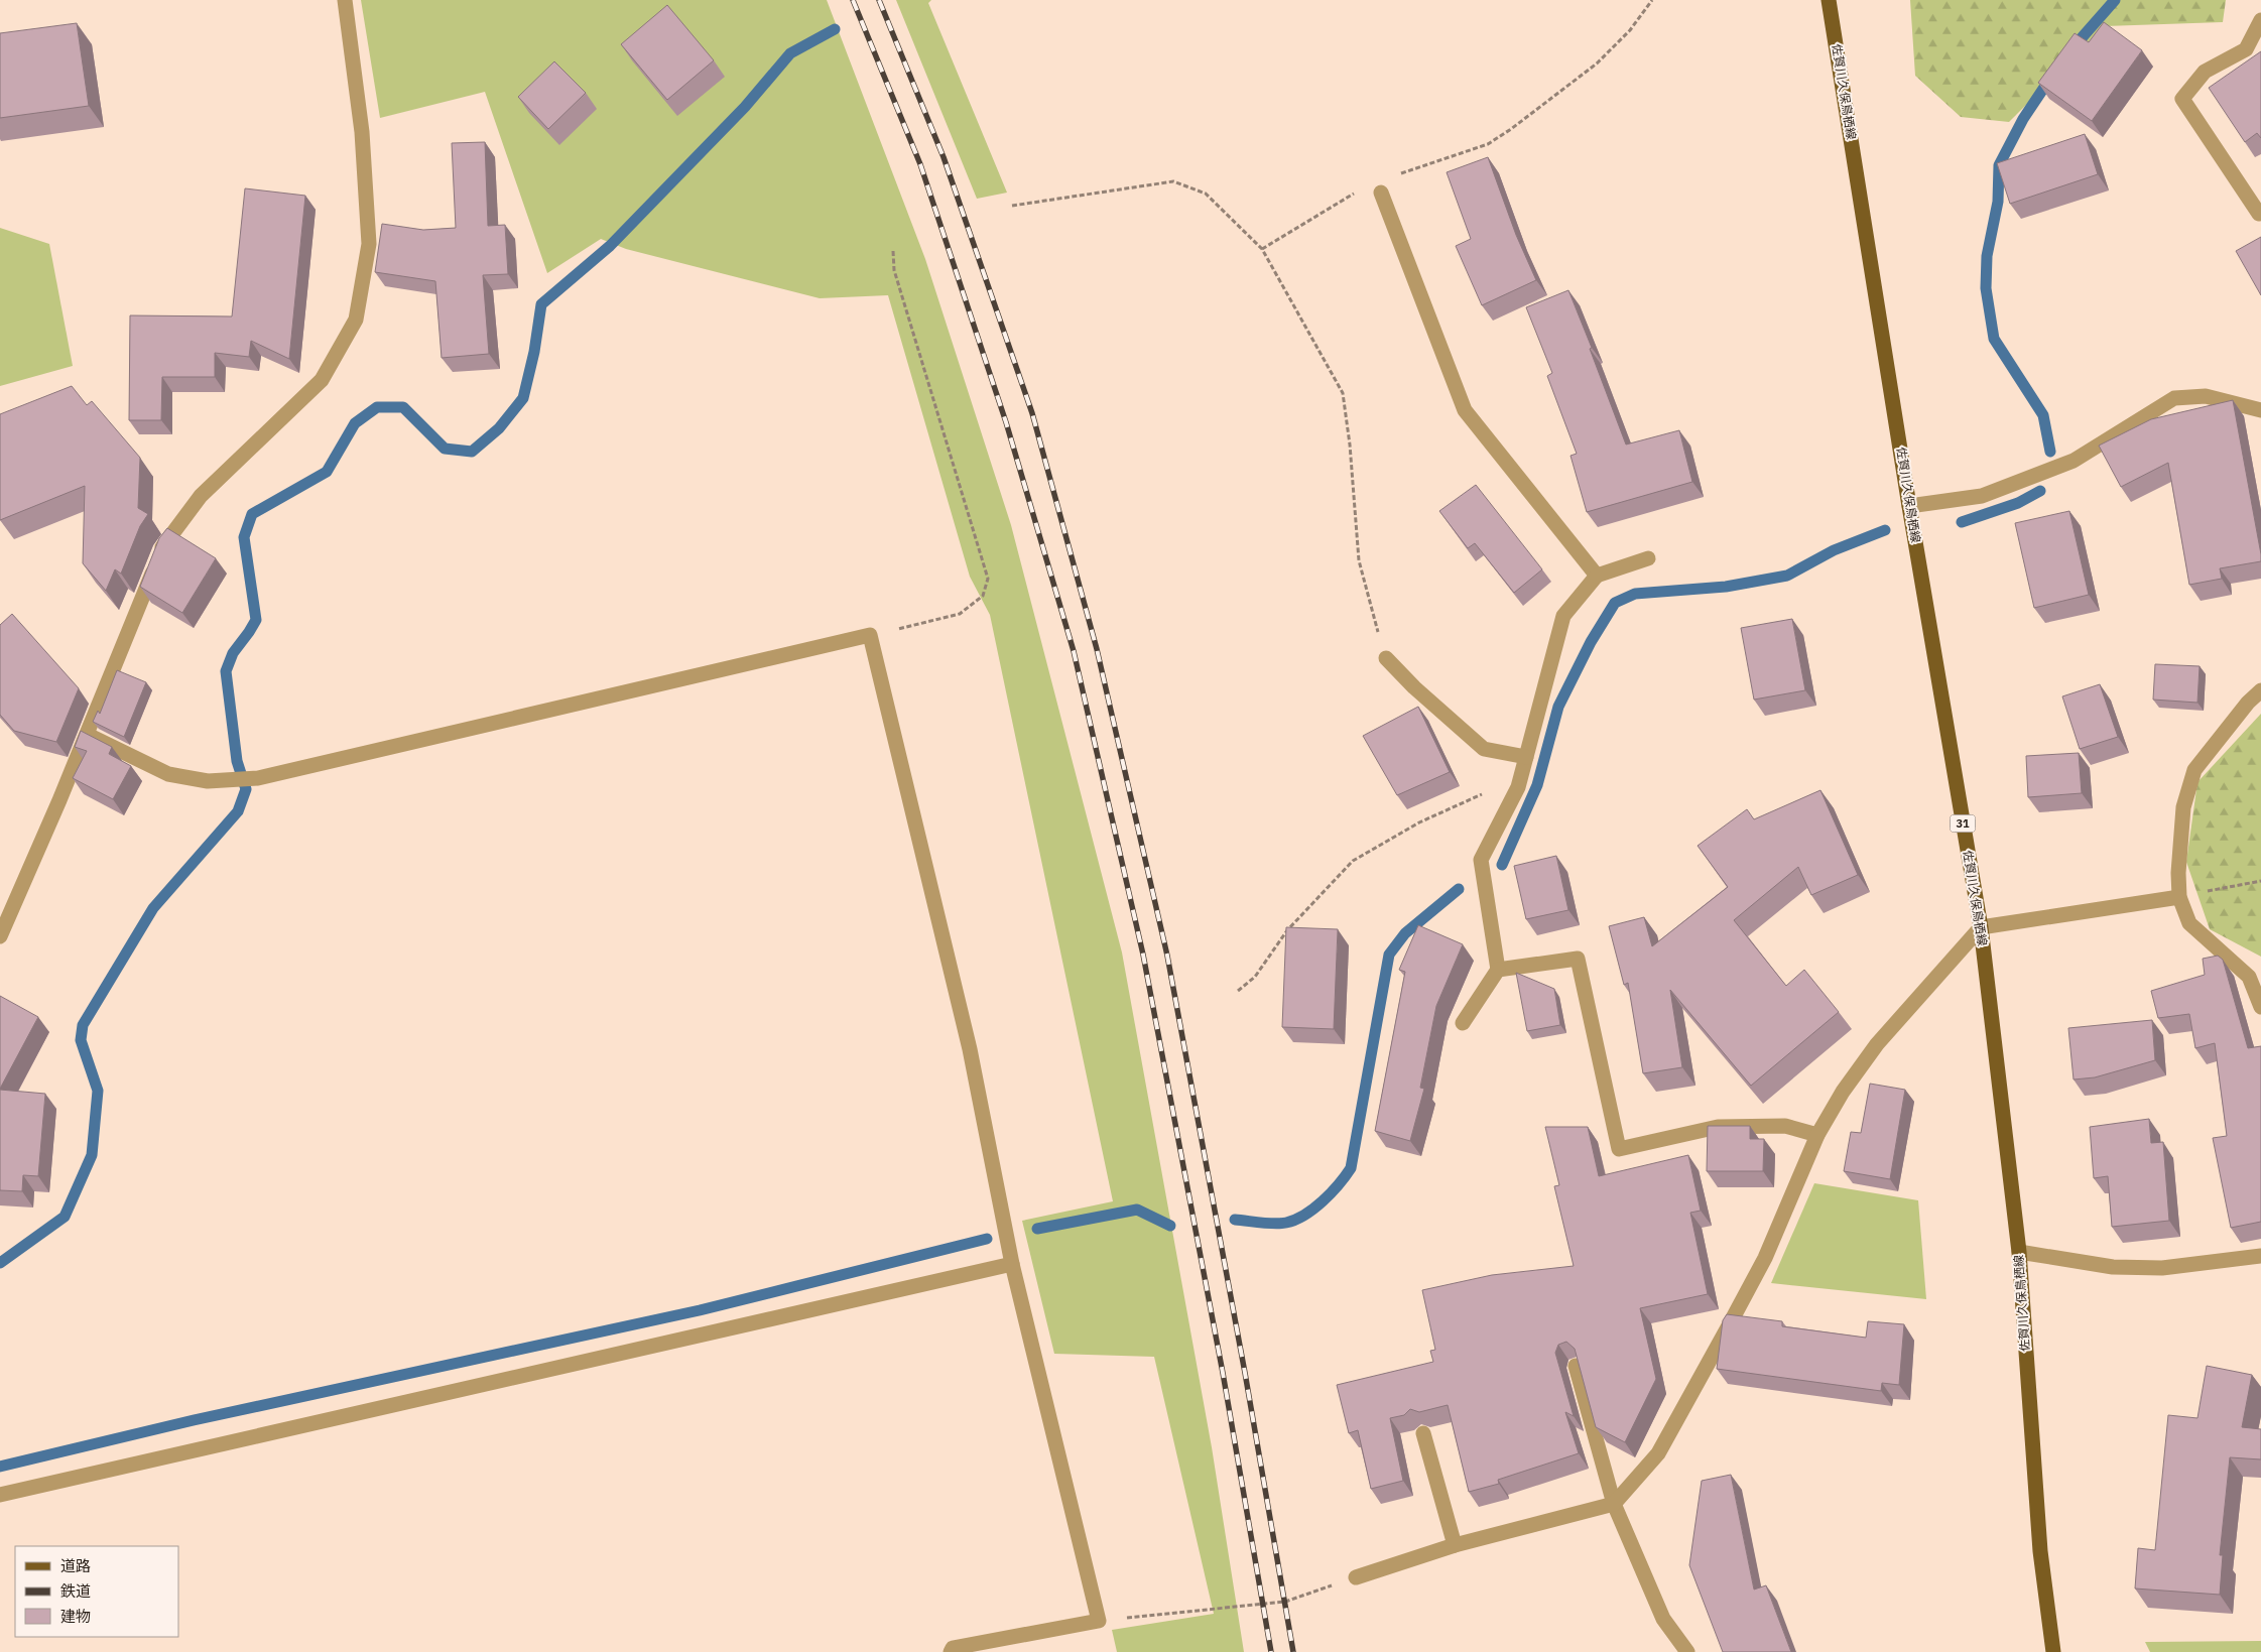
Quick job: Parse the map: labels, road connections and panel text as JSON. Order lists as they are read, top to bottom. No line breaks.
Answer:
{"streets":{"main road":["佐賀川久保鳥栖線","31"]},"legend":["道路","鉄道","建物"]}
